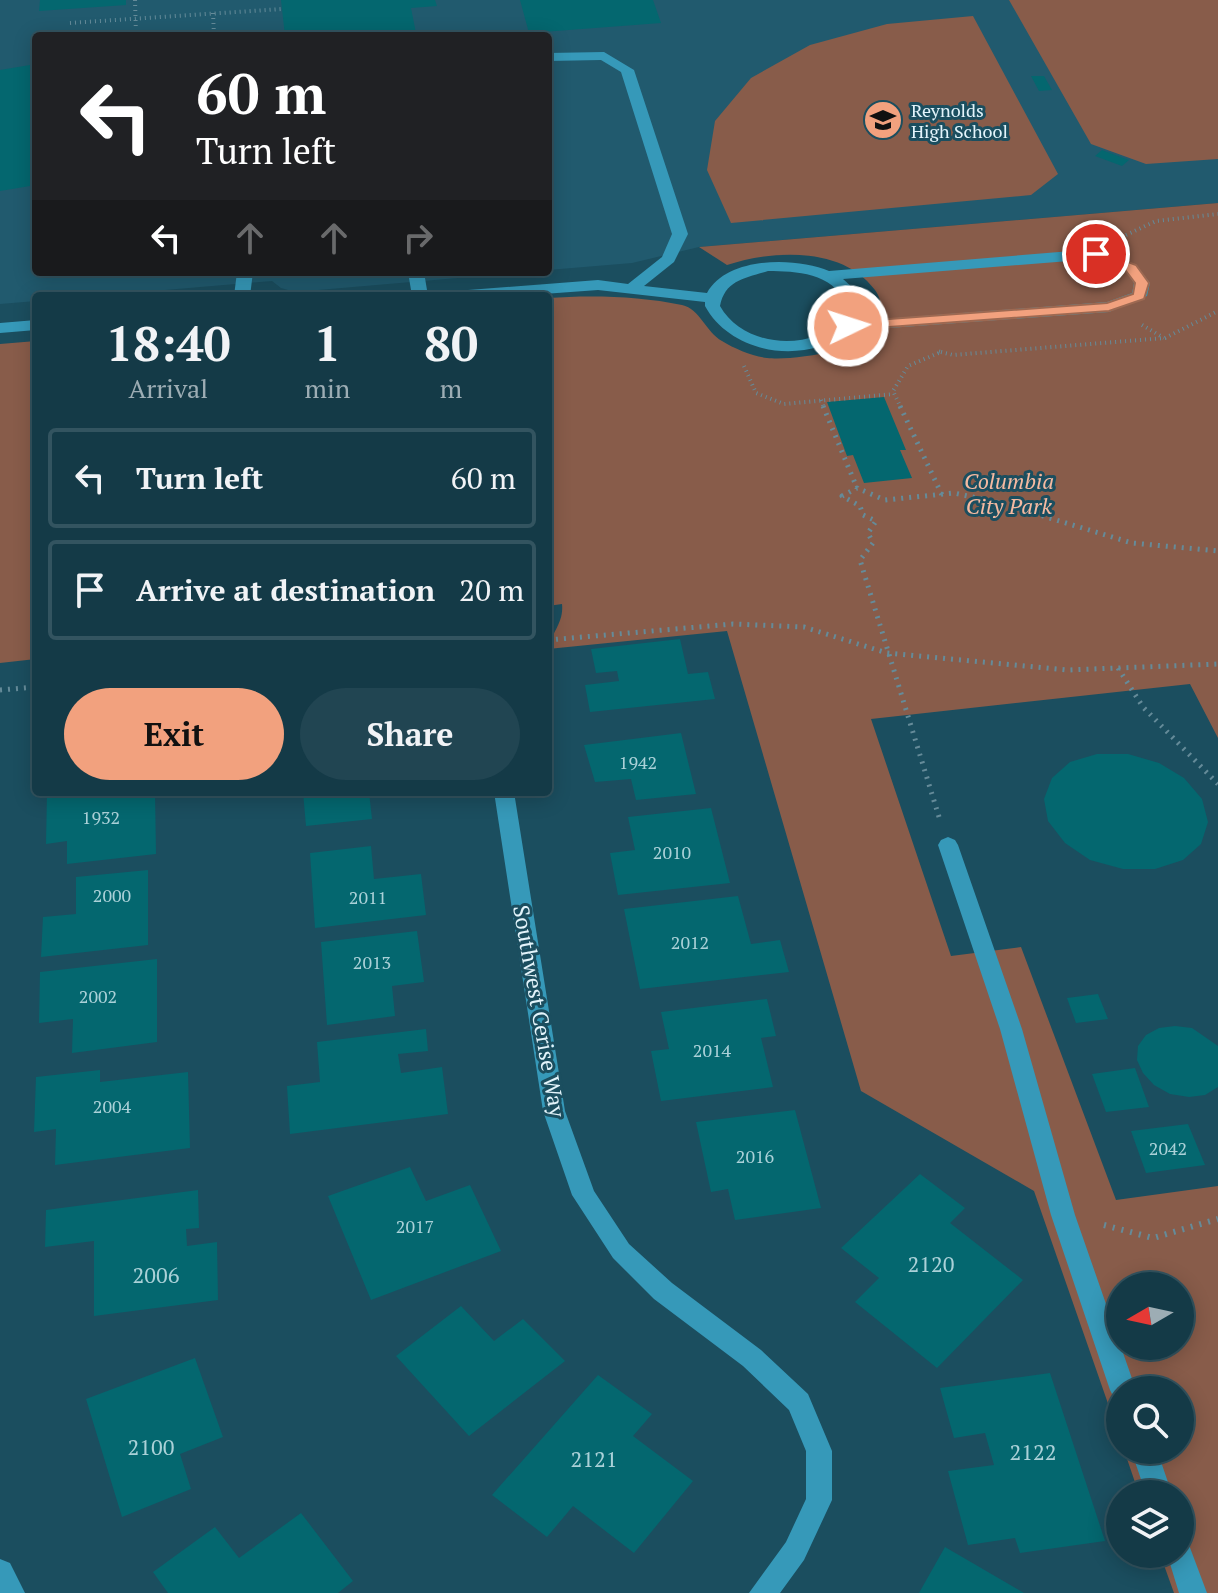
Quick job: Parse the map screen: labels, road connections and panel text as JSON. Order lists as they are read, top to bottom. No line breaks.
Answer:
{"streets":{"street":["Southwest Cerise Way"]},"parks":["Columbia City Park"],"places":{"school or university":["Reynolds High School"]},"house_numbers":["1942","1932","2010","2000","2011","2012","2013","2002","2014","2004","2042","2016","2017","2120","2006","2100","2122","2121"],"north":"left","page":{"turn":["60 m","Turn left"],"eta":["18:40","Arrival","1","min","80","m"],"list":[{"name":"Turn left","value":"60 m"},{"name":"Arrive at destination","value":"20 m"}],"buttons":["Exit","Share"]}}
